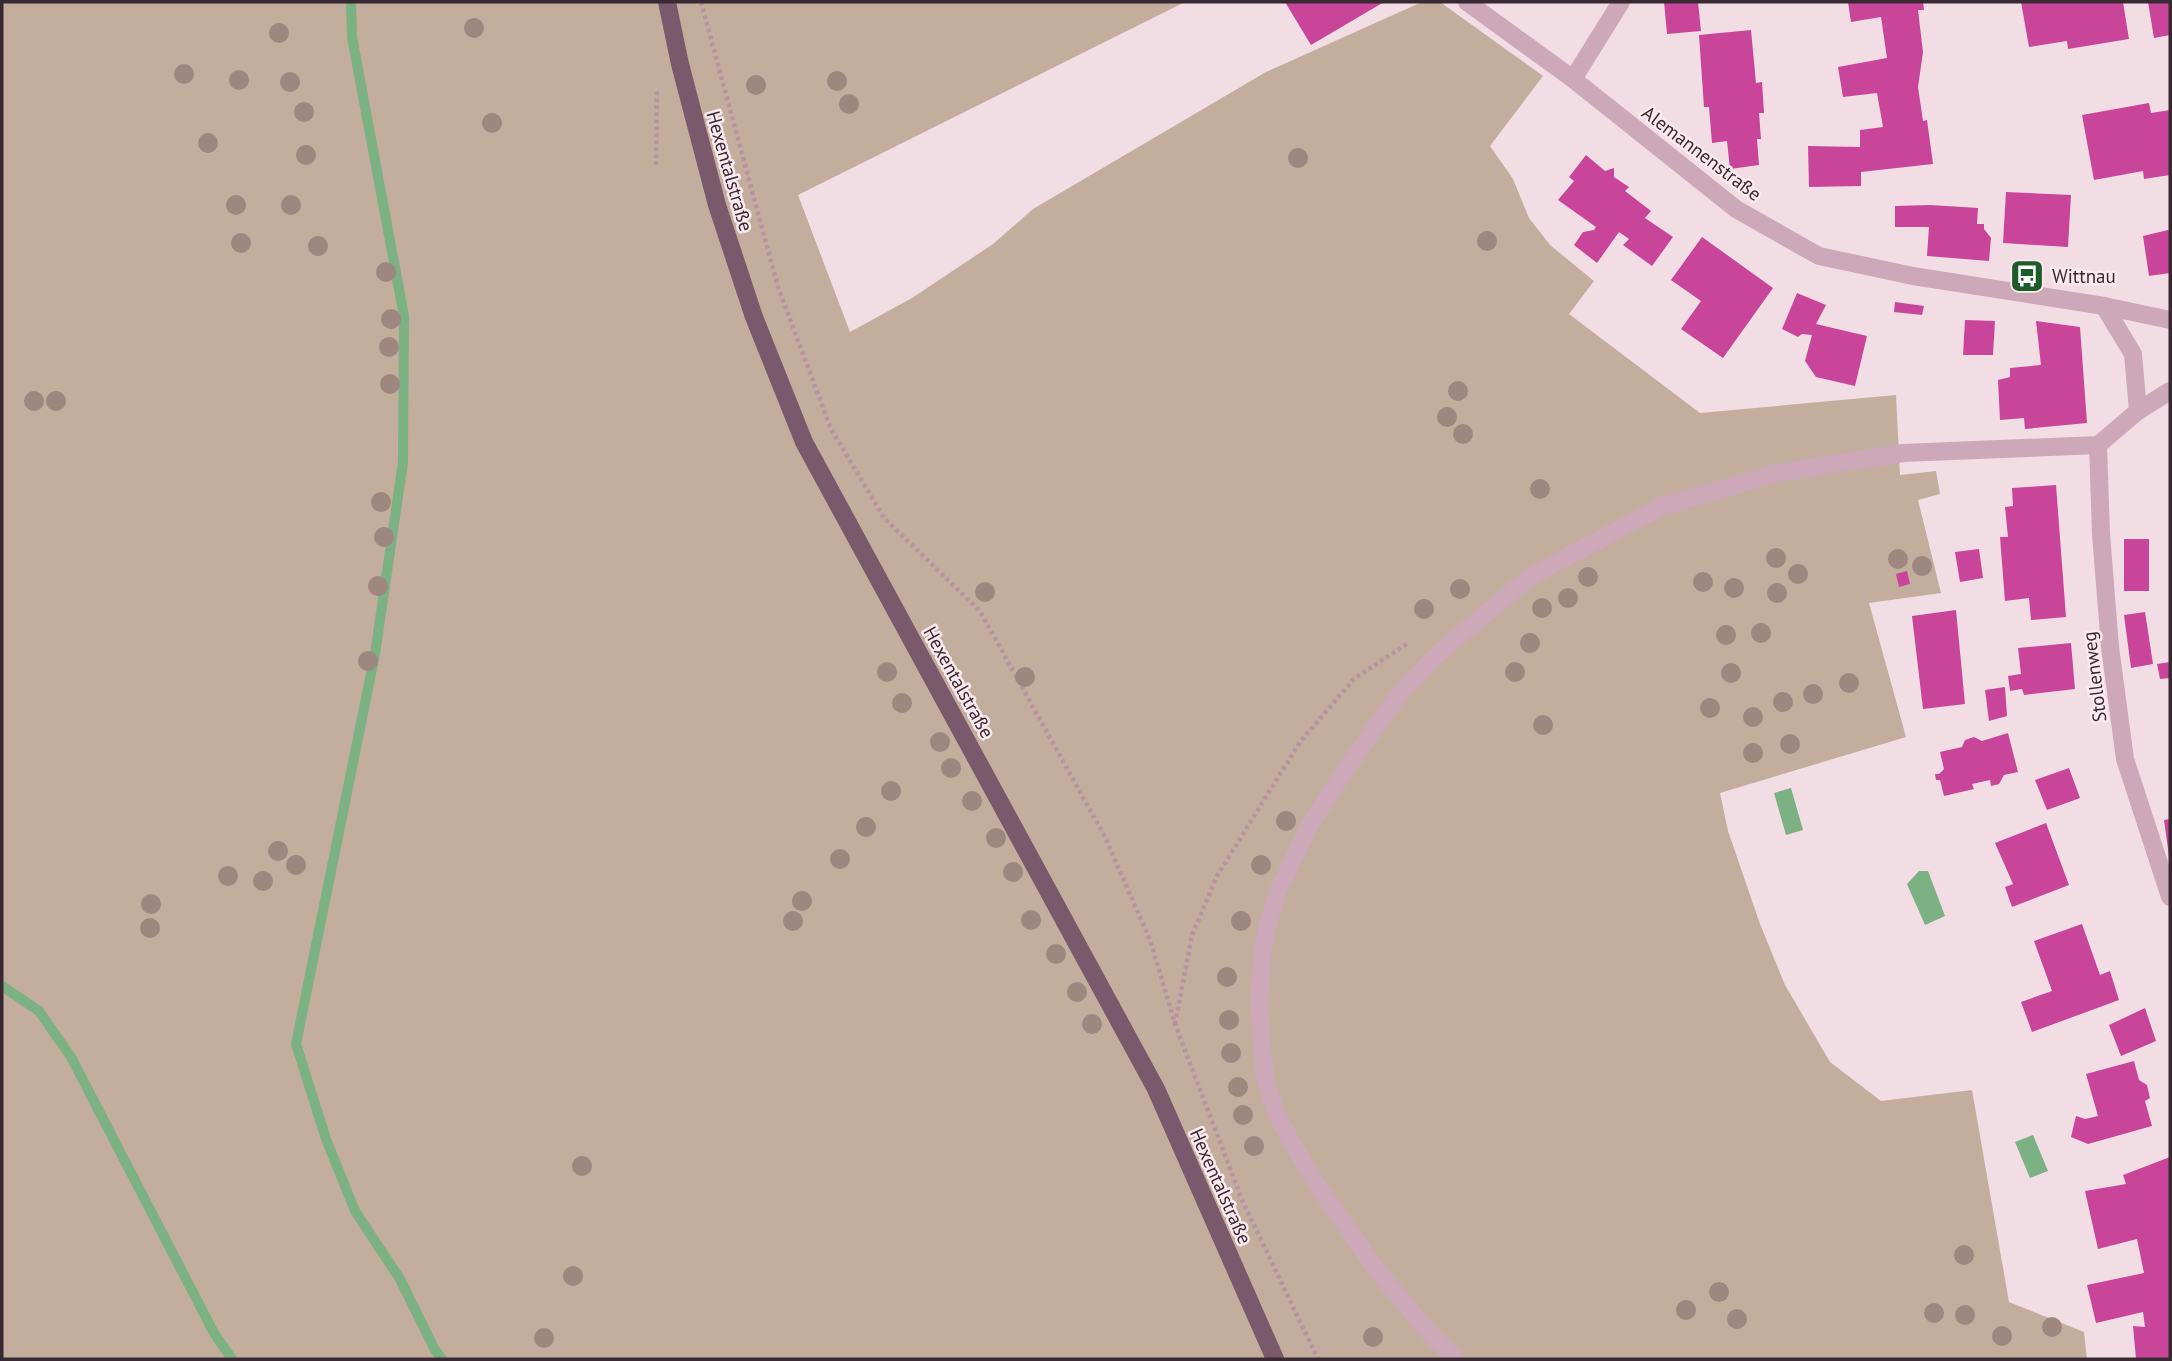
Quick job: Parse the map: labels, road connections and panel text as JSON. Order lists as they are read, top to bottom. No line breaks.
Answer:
{"streets":{"main road":["Hexentalstraße"],"street":["Alemannenstraße","Stollenweg"]},"places":{"bus stop":["Wittnau"]}}
